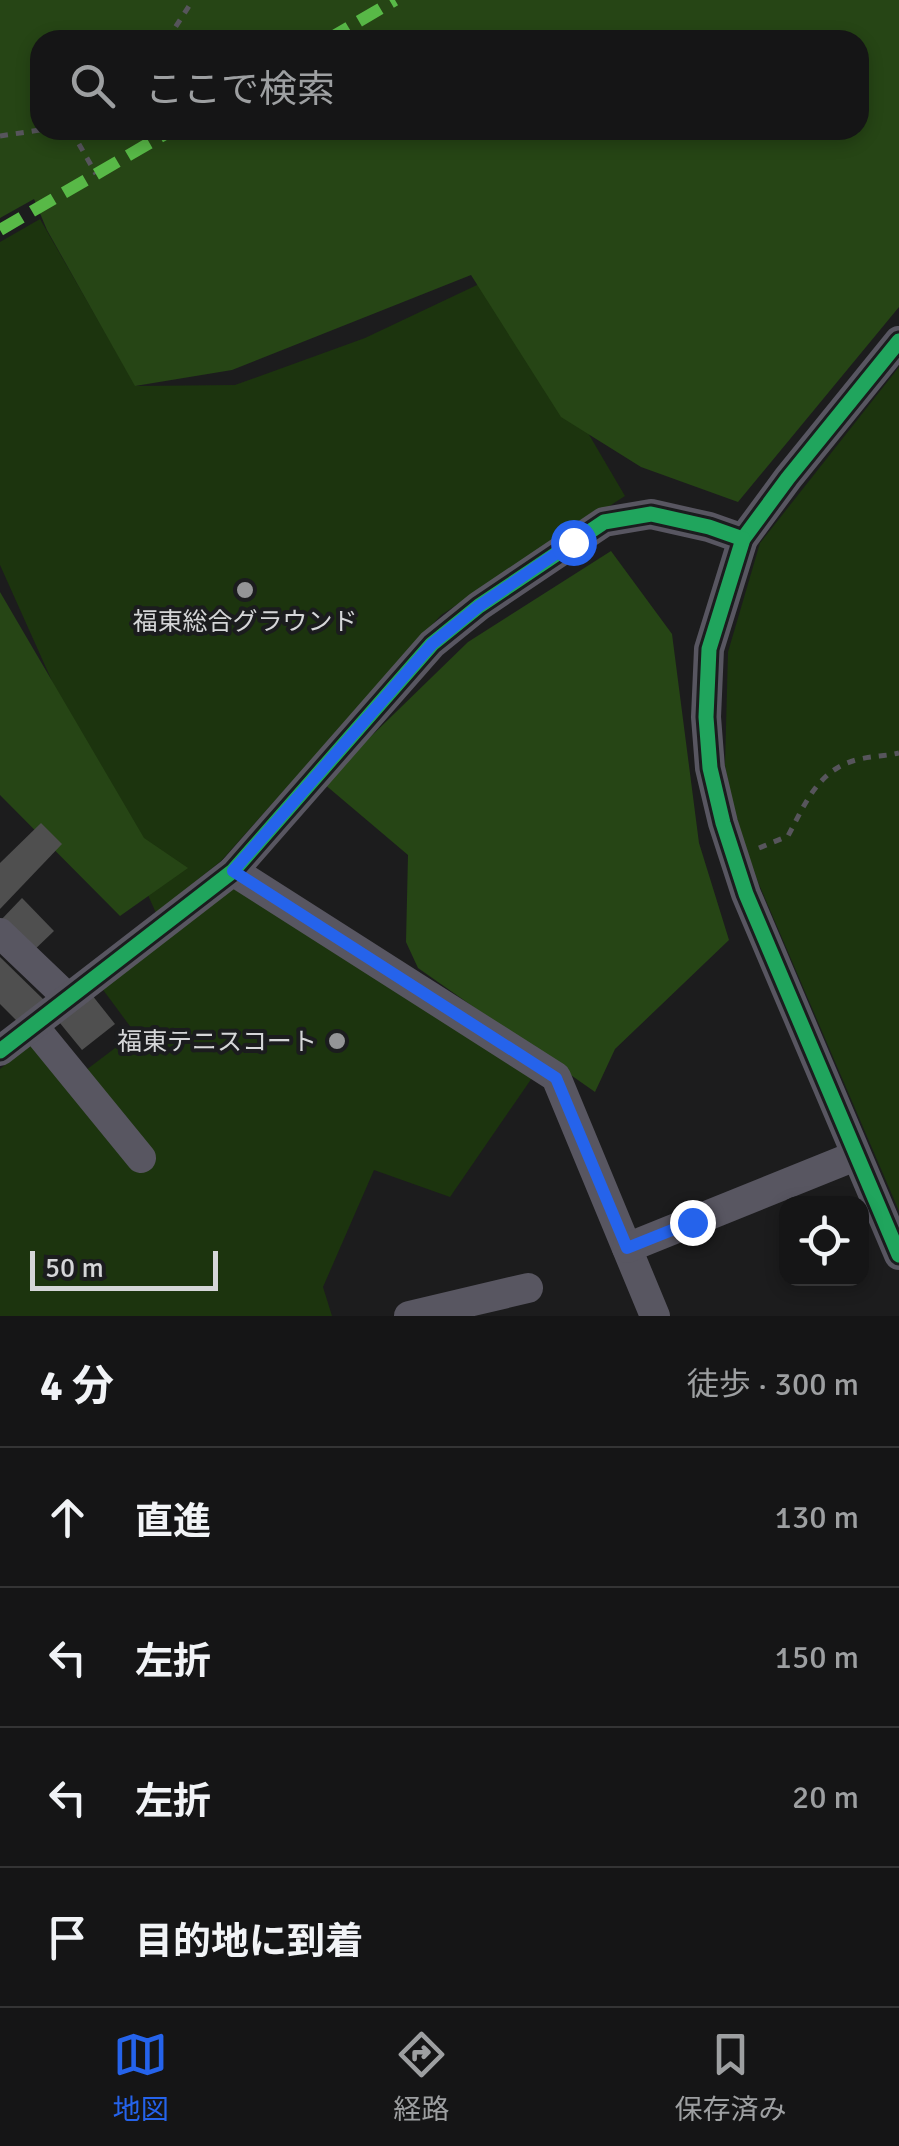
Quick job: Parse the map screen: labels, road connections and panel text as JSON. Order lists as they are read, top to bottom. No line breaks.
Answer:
{"places":["福東総合グラウンド","福東テニスコート"],"scale_bar":"50 m","page":{"search":"ここで検索","scale":"50 m","heading":["4 分","徒歩 · 300 m"],"list":[["直進","130 m"],["左折","150 m"],["左折","20 m"],"目的地に到着"],"nav":["地図","経路","保存済み"]}}
